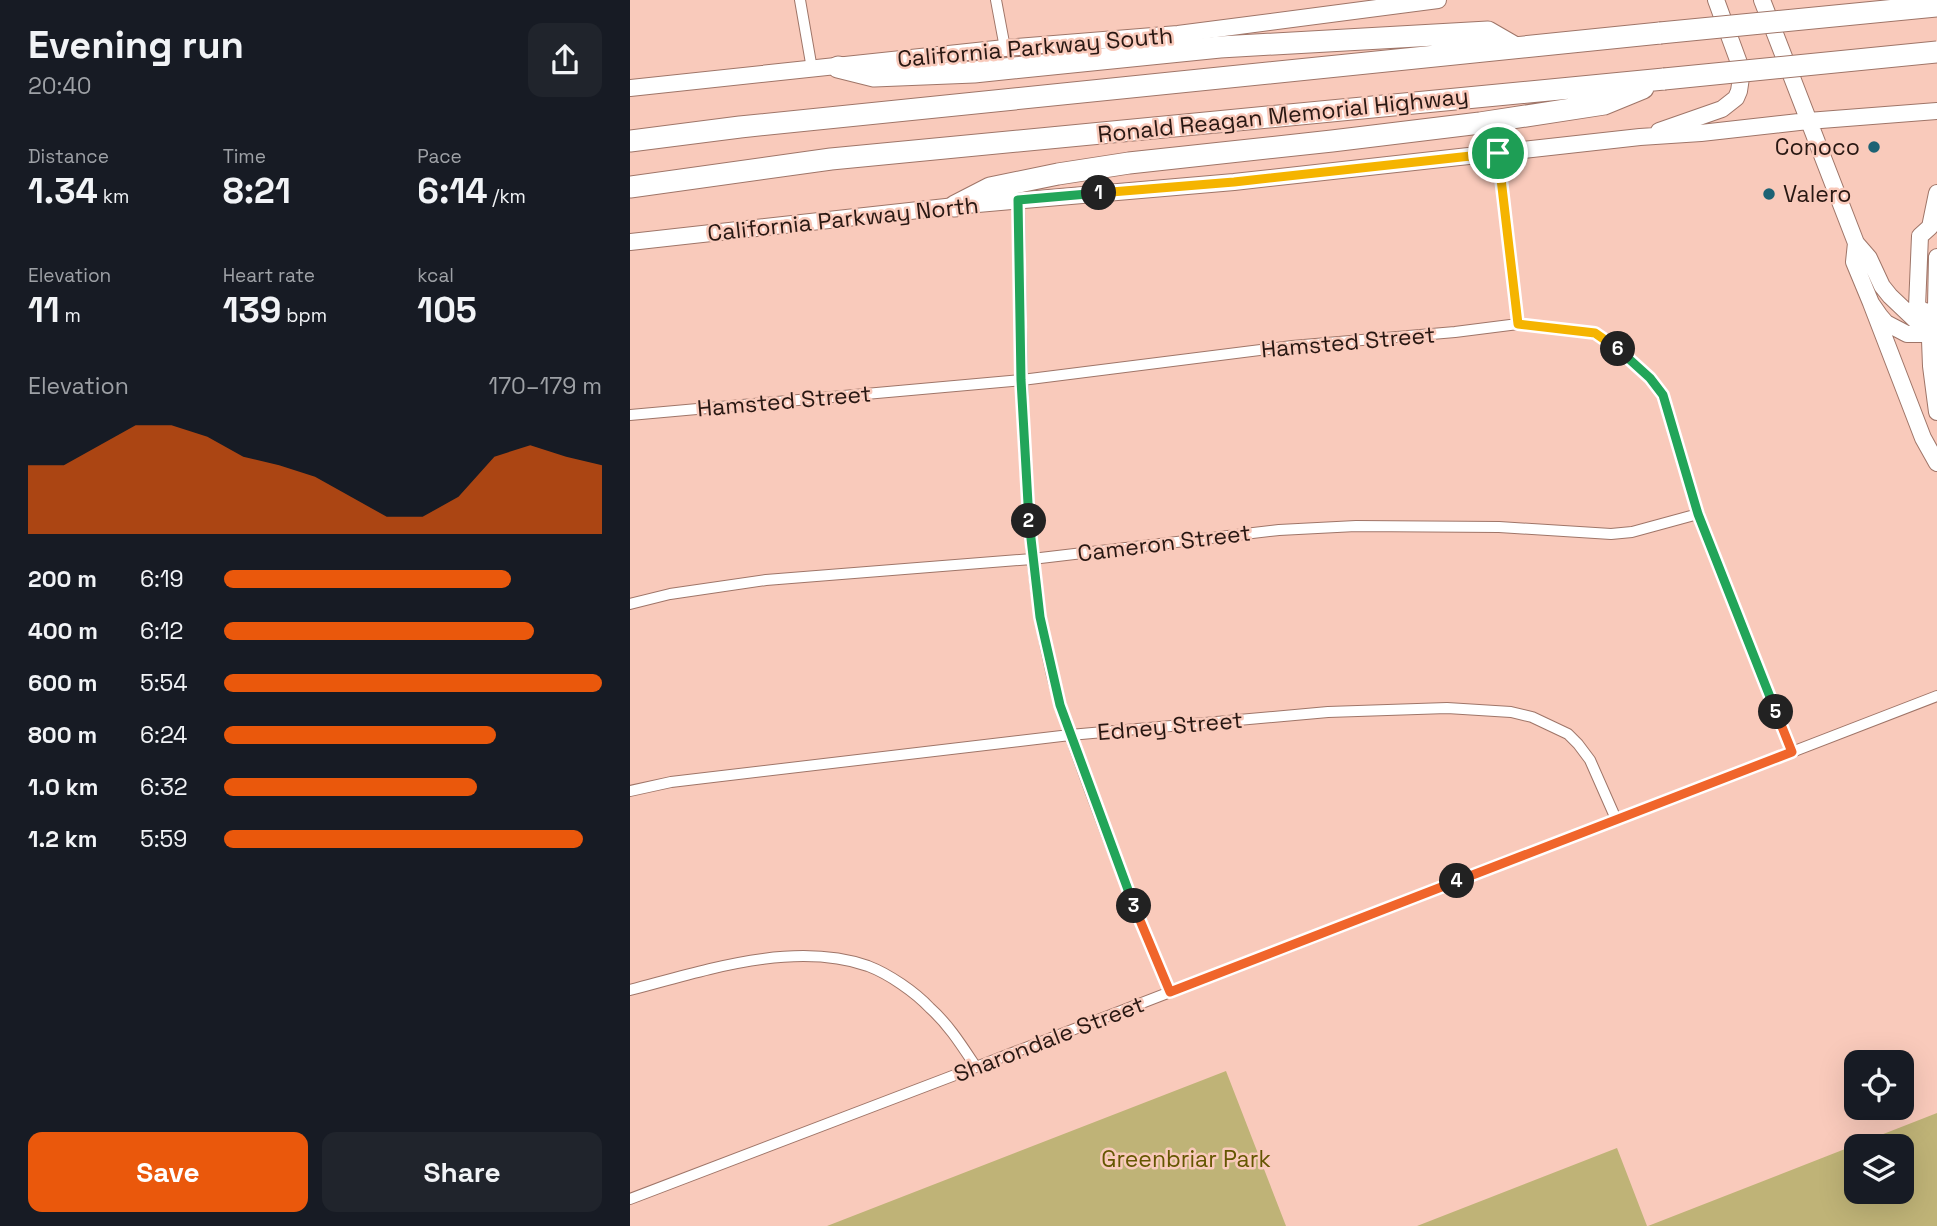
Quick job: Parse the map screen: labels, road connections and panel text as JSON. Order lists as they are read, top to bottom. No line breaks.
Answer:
{"streets":{"highway":["Ronald Reagan Memorial Highway"],"main road":["California Parkway South","California Parkway North"],"street":["Hamsted Street","Cameron Street","Edney Street","Sharondale Street"]},"crossings":[["Hamsted Street","Cameron Street"],["Hamsted Street","Sharondale Street"],["Edney Street","Sharondale Street"]],"parks":["Greenbriar Park"],"places":["Conoco","Valero"],"page":{"heading":["Evening run","20:40"],"stats":[["Distance","1.34 km"],["Time","8:21"],["Pace","6:14 /km"],["Elevation","11 m"],["Heart rate","139 bpm"],["kcal","105"]],"pins":["1","6","2","5","4","3"],"chart":["Elevation","170–179 m"],"list":[{"name":"200 m","note":"6:19"},{"name":"400 m","note":"6:12"},{"name":"600 m","note":"5:54"},{"name":"800 m","note":"6:24"},{"name":"1.0 km","note":"6:32"},{"name":"1.2 km","note":"5:59"}],"buttons":["Save","Share"]}}
